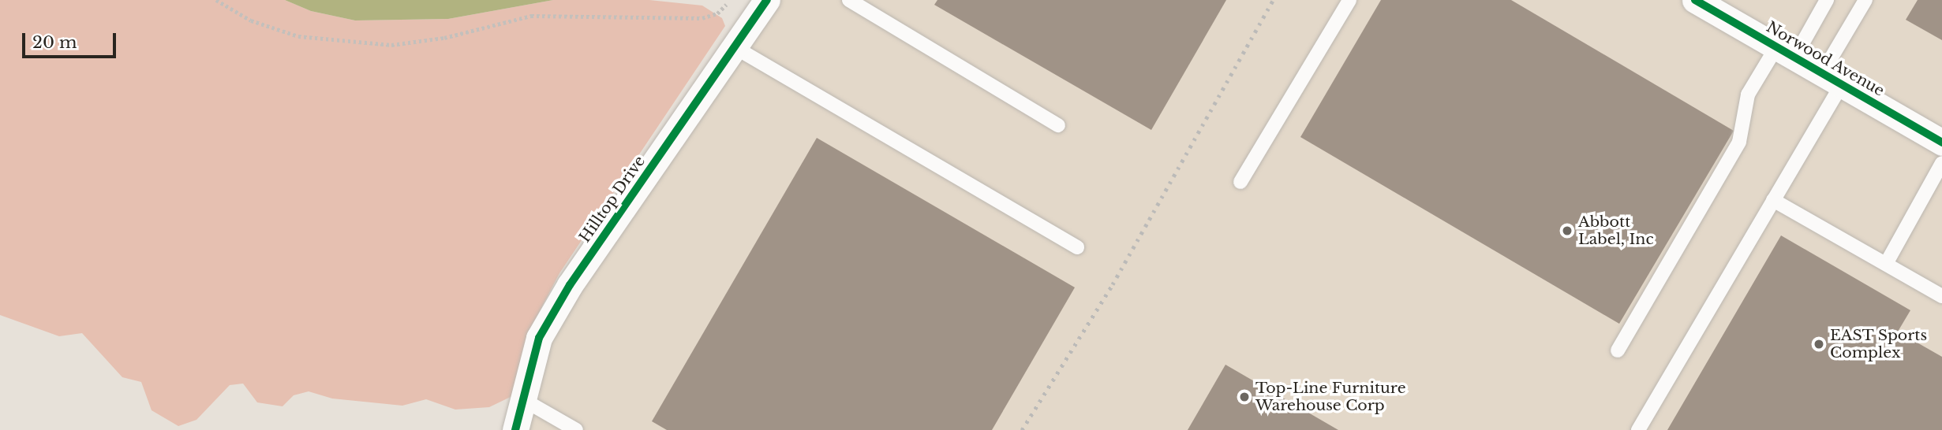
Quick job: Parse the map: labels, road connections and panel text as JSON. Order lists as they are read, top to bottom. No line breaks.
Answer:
{"streets":{"street":["Norwood Avenue","Hilltop Drive"]},"places":["Abbott Label, Inc","EAST Sports Complex","Top-Line Furniture Warehouse Corp"],"scale_bar":"20 m"}
